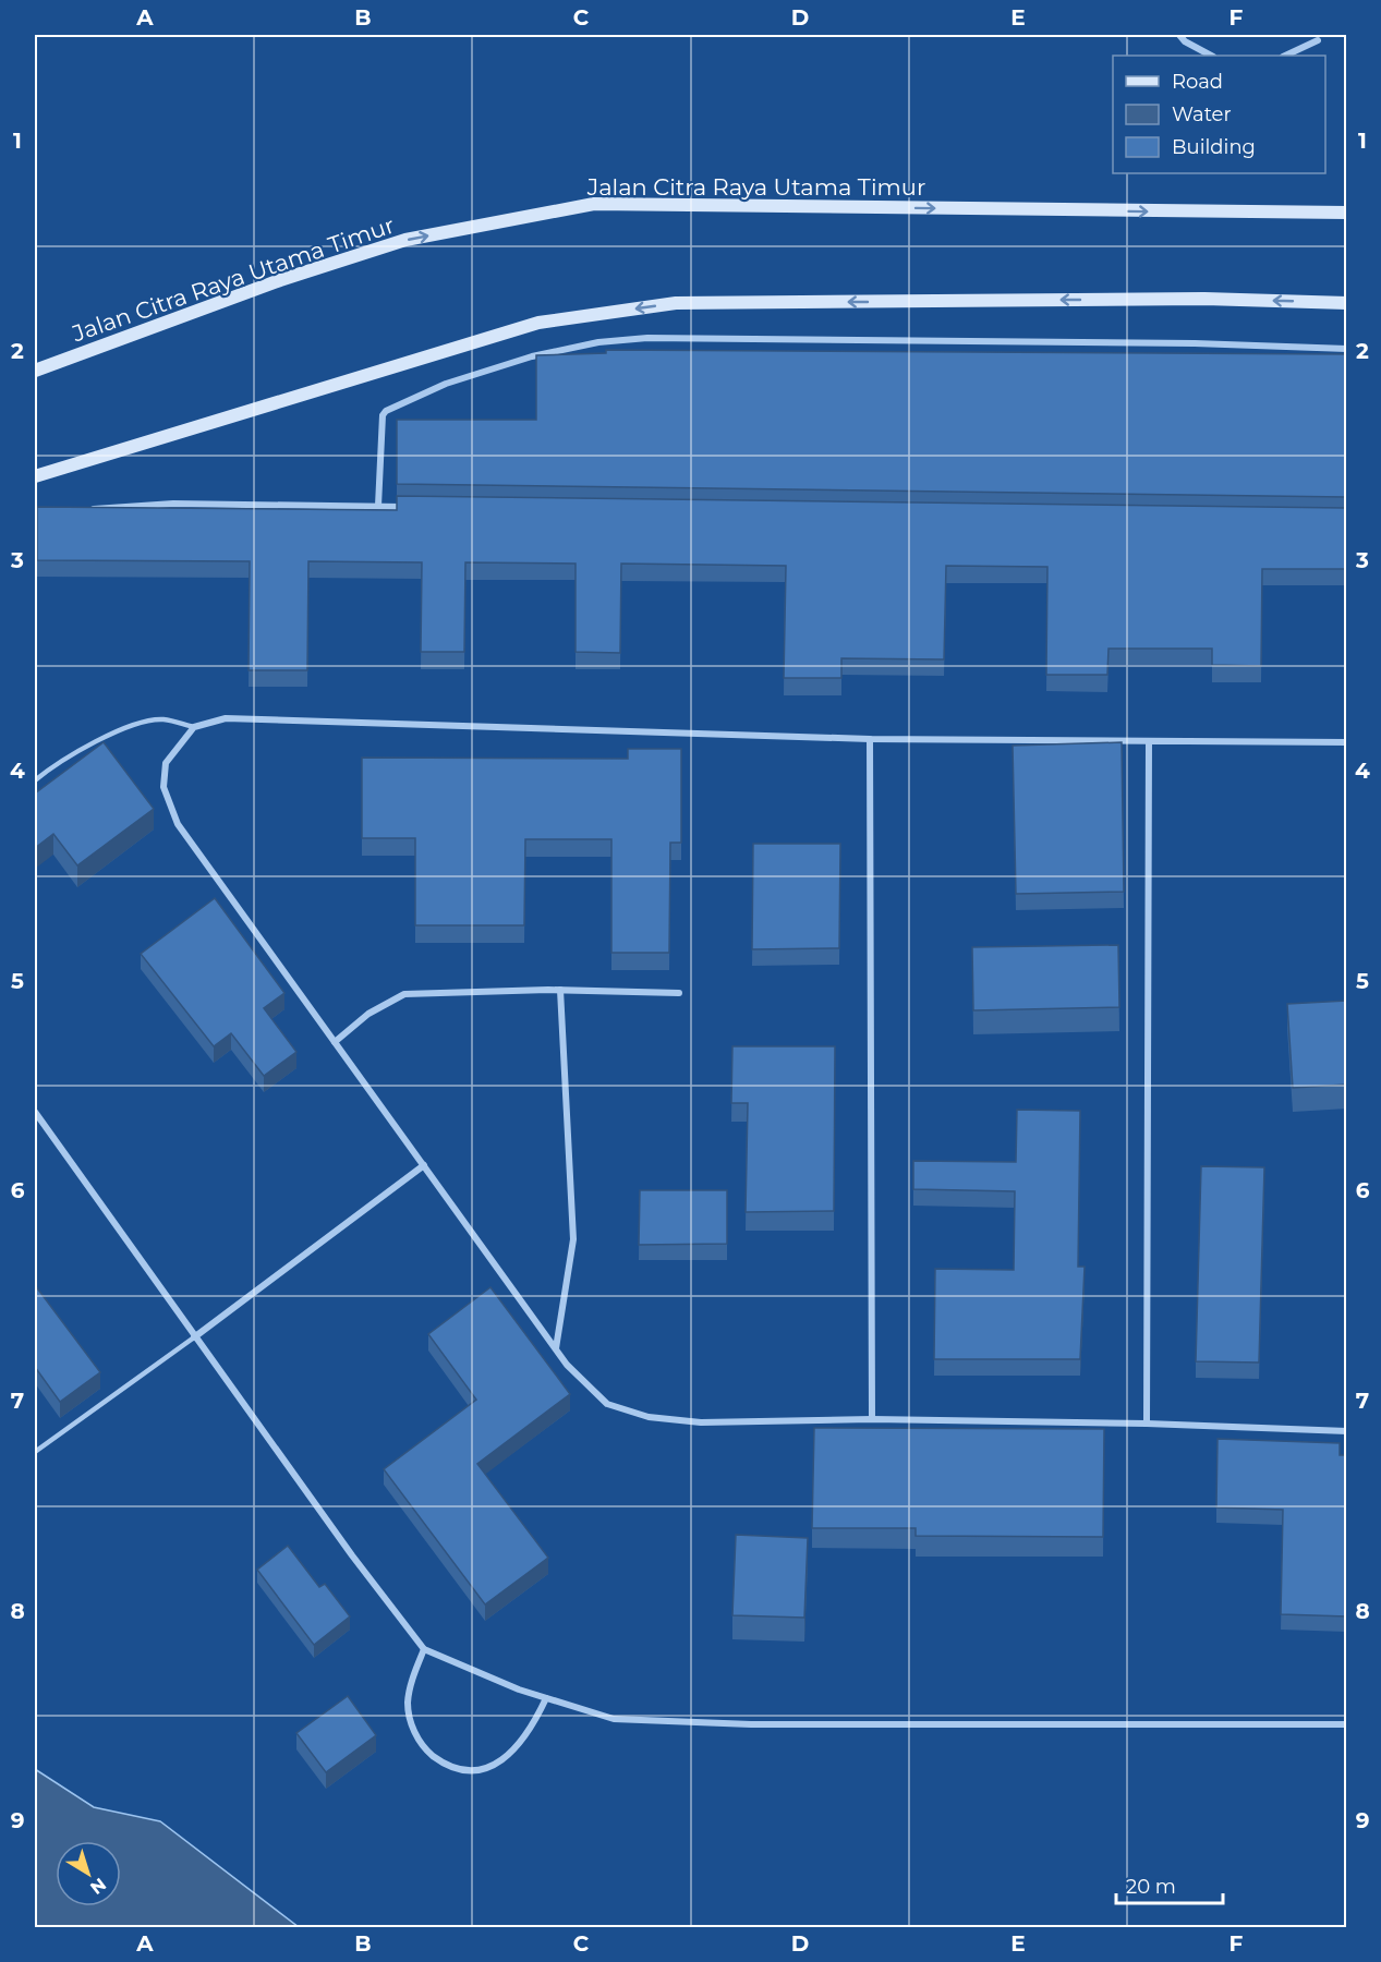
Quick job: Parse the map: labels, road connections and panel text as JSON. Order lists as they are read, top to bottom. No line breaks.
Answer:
{"streets":{"main road":["Jalan Citra Raya Utama Timur"]},"legend":["Road","Water","Building"],"scale_bar":"20 m","north":"bottom right","grid":{"columns":["A","B","C","D","E","F"],"rows":["1","2","3","4","5","6","7","8","9"]}}
